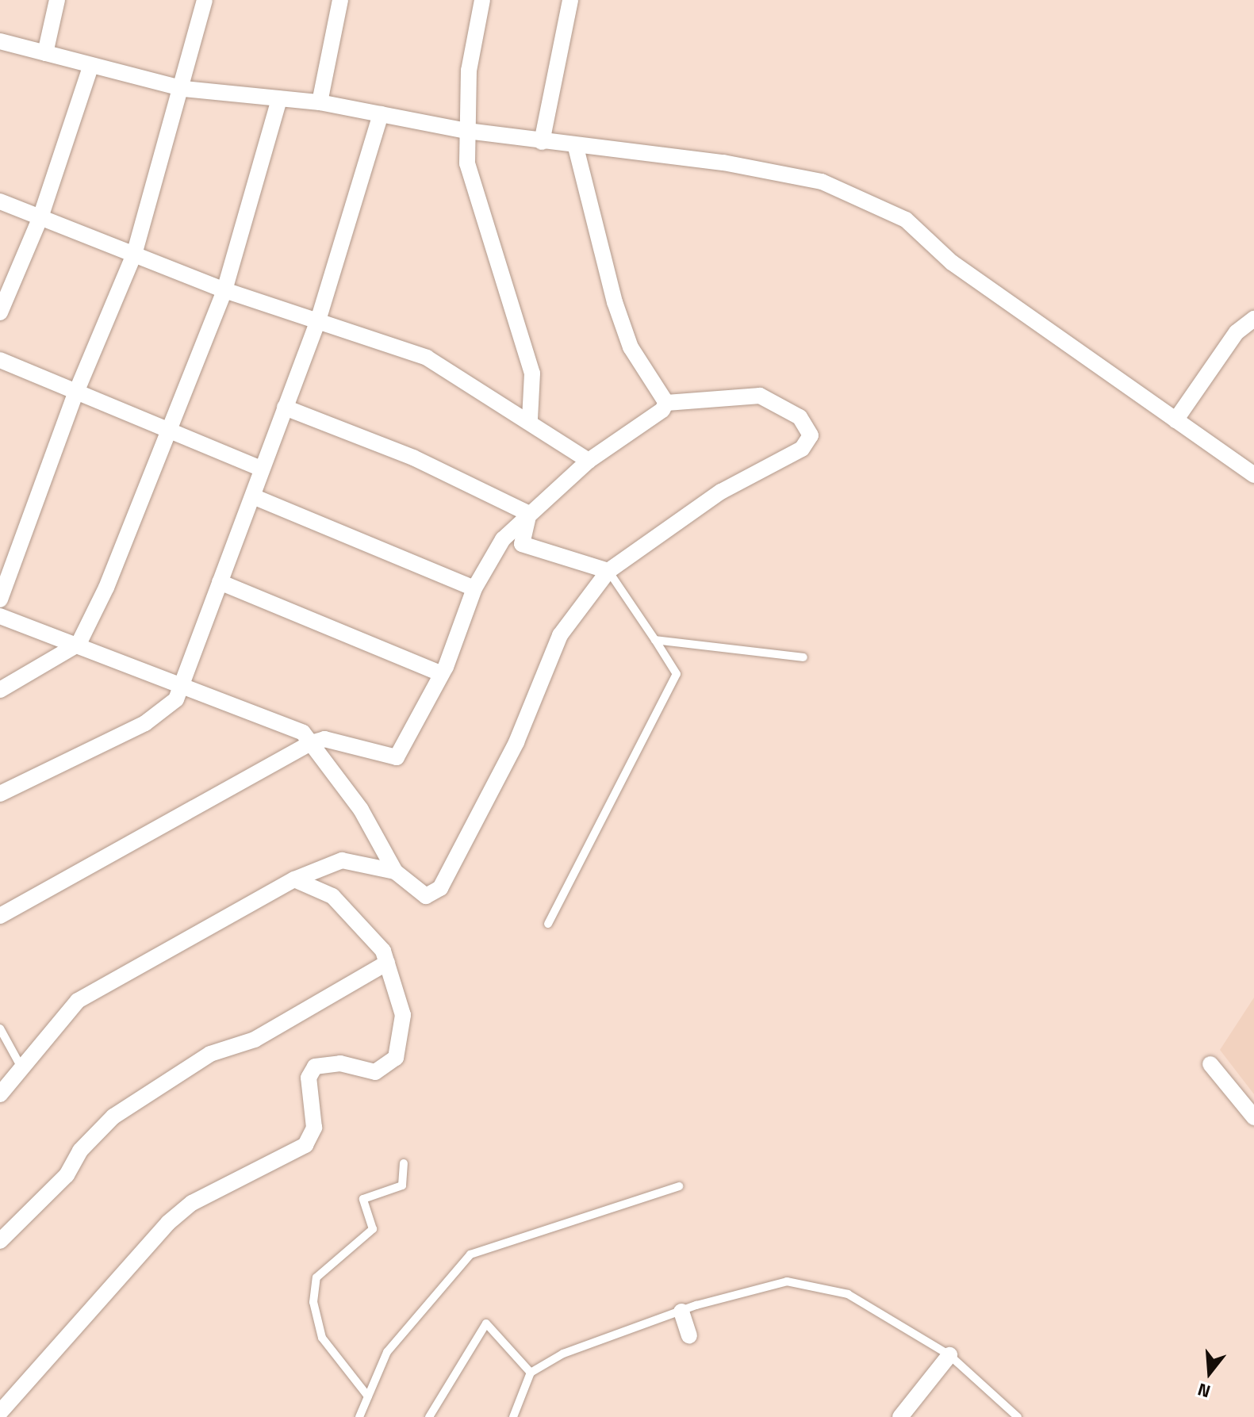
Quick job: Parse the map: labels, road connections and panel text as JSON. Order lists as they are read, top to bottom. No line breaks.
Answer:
{"north":"bottom"}
